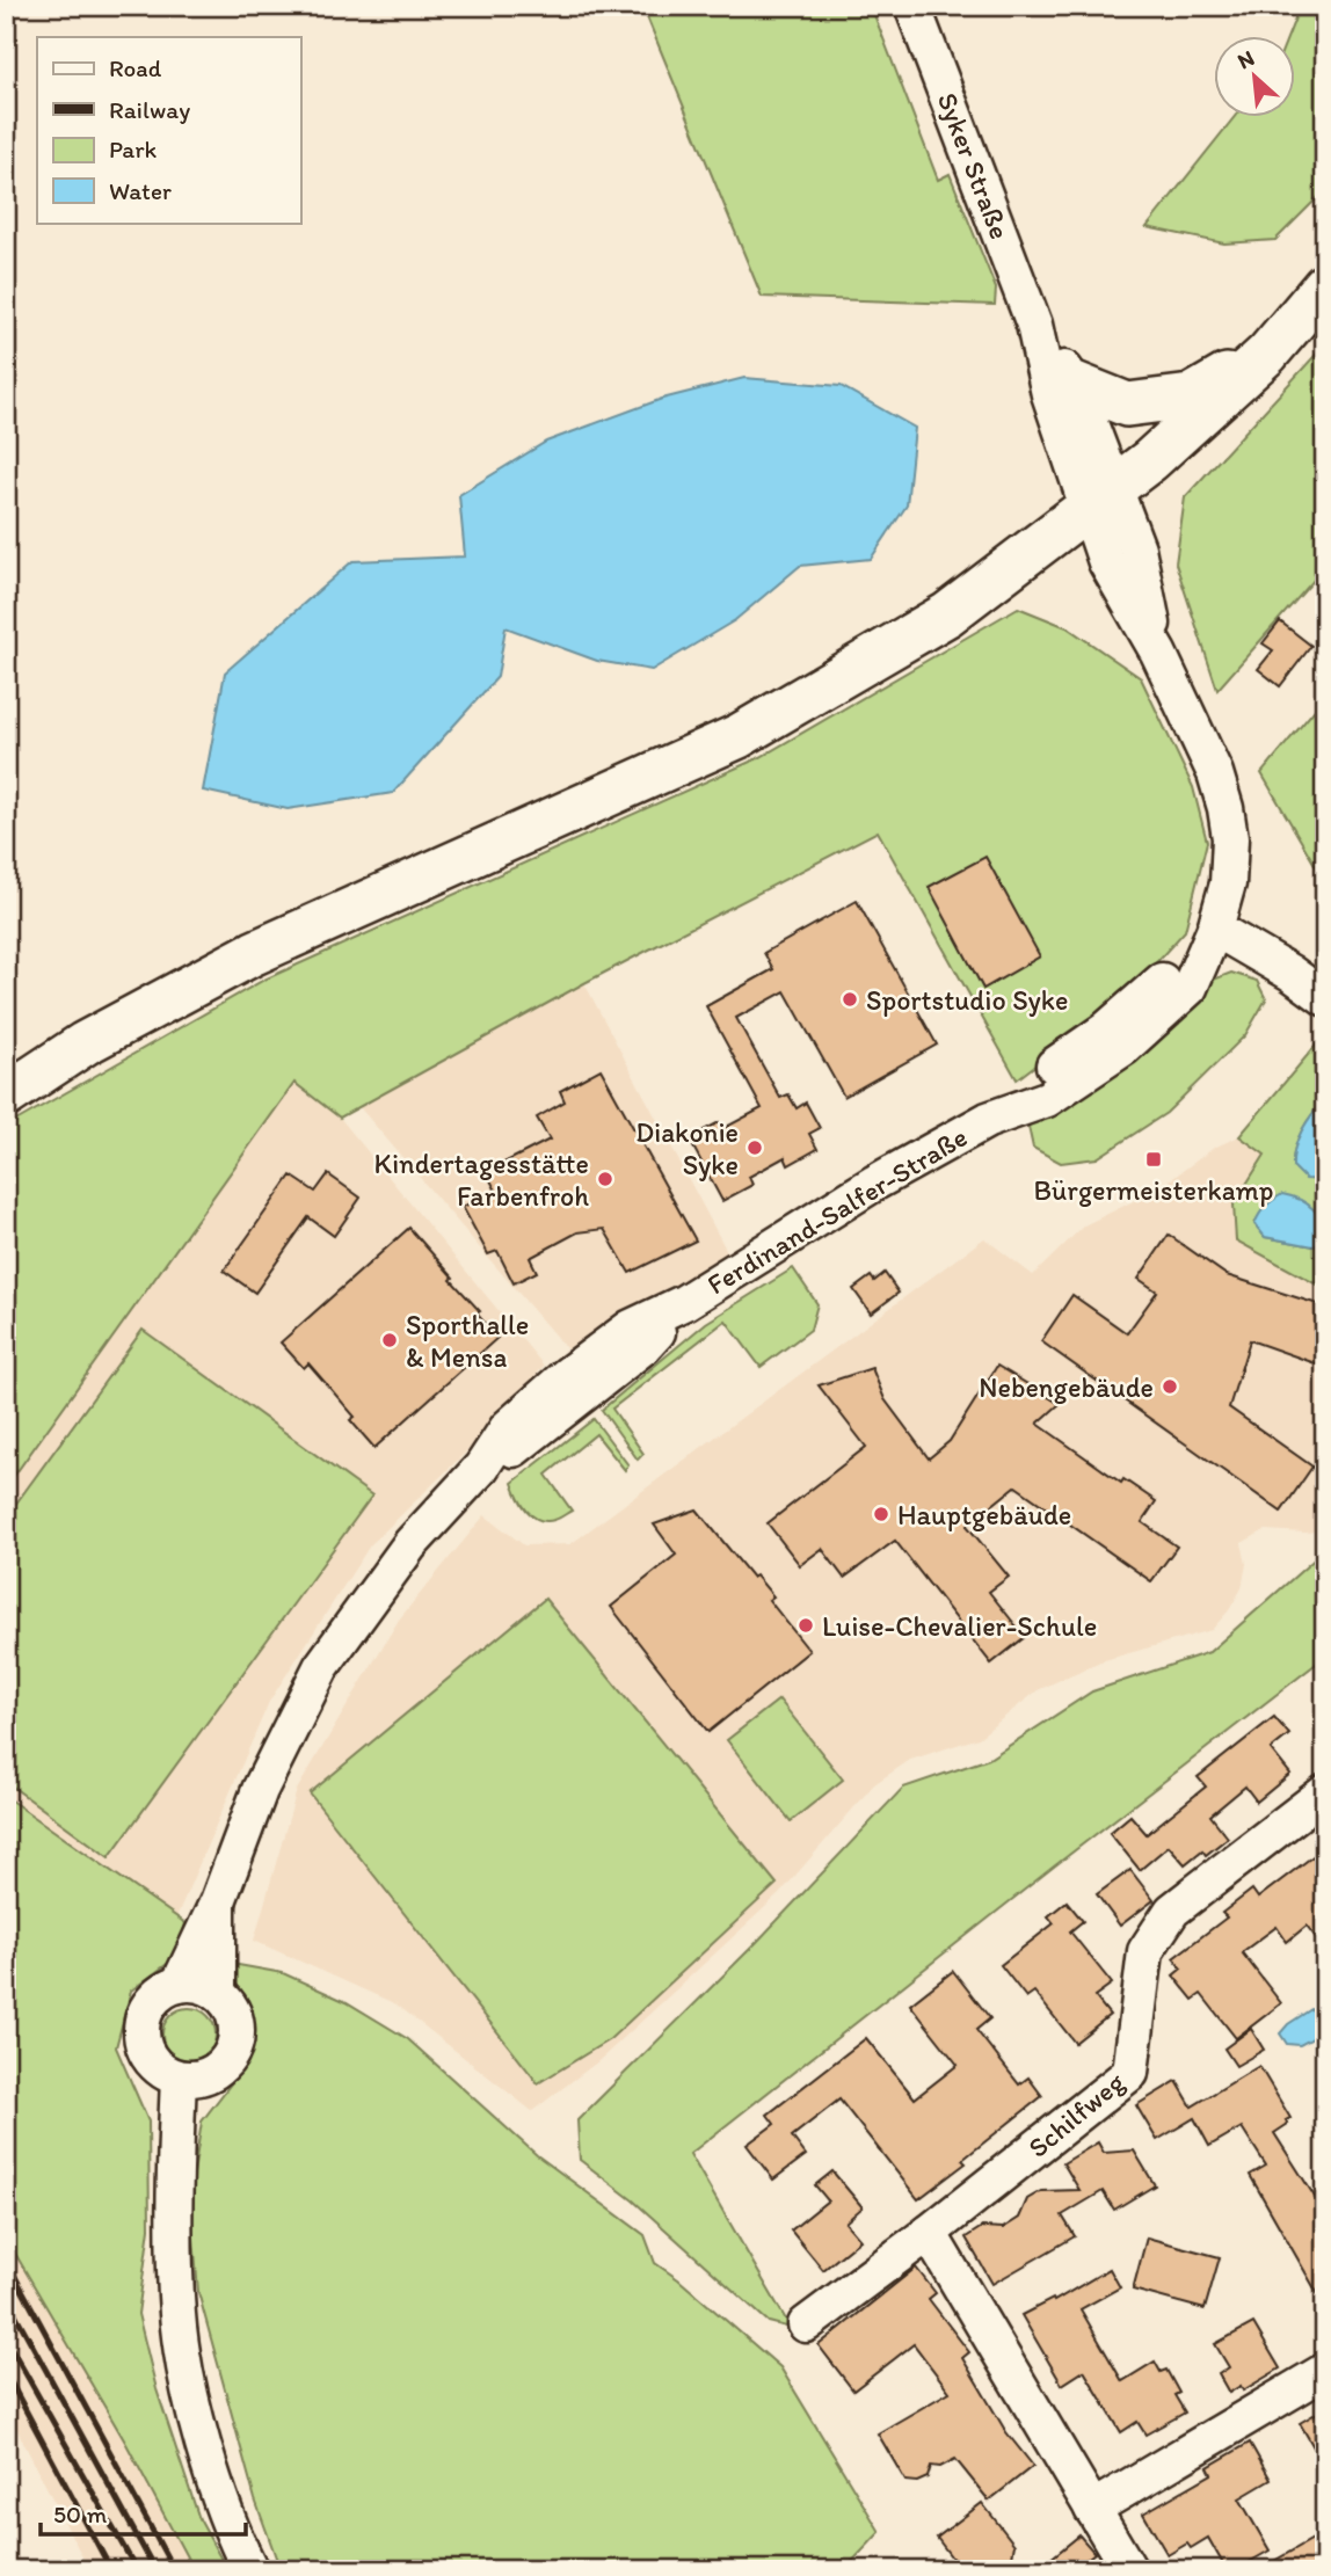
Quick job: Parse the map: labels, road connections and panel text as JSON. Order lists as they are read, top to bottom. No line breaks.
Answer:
{"streets":{"street":["Syker Straße","Ferdinand-Salfer-Straße","Schilfweg"]},"crossings":[["Syker Straße","Ferdinand-Salfer-Straße"]],"places":{"other":["Sportstudio Syke","Diakonie Syke","Kindertagesstätte Farbenfroh","Sporthalle & Mensa","Nebengebäude","Hauptgebäude","Luise-Chevalier-Schule"],"transit":["Bürgermeisterkamp"]},"legend":["Road","Railway","Park","Water"],"scale_bar":"50 m","north":"top left"}
